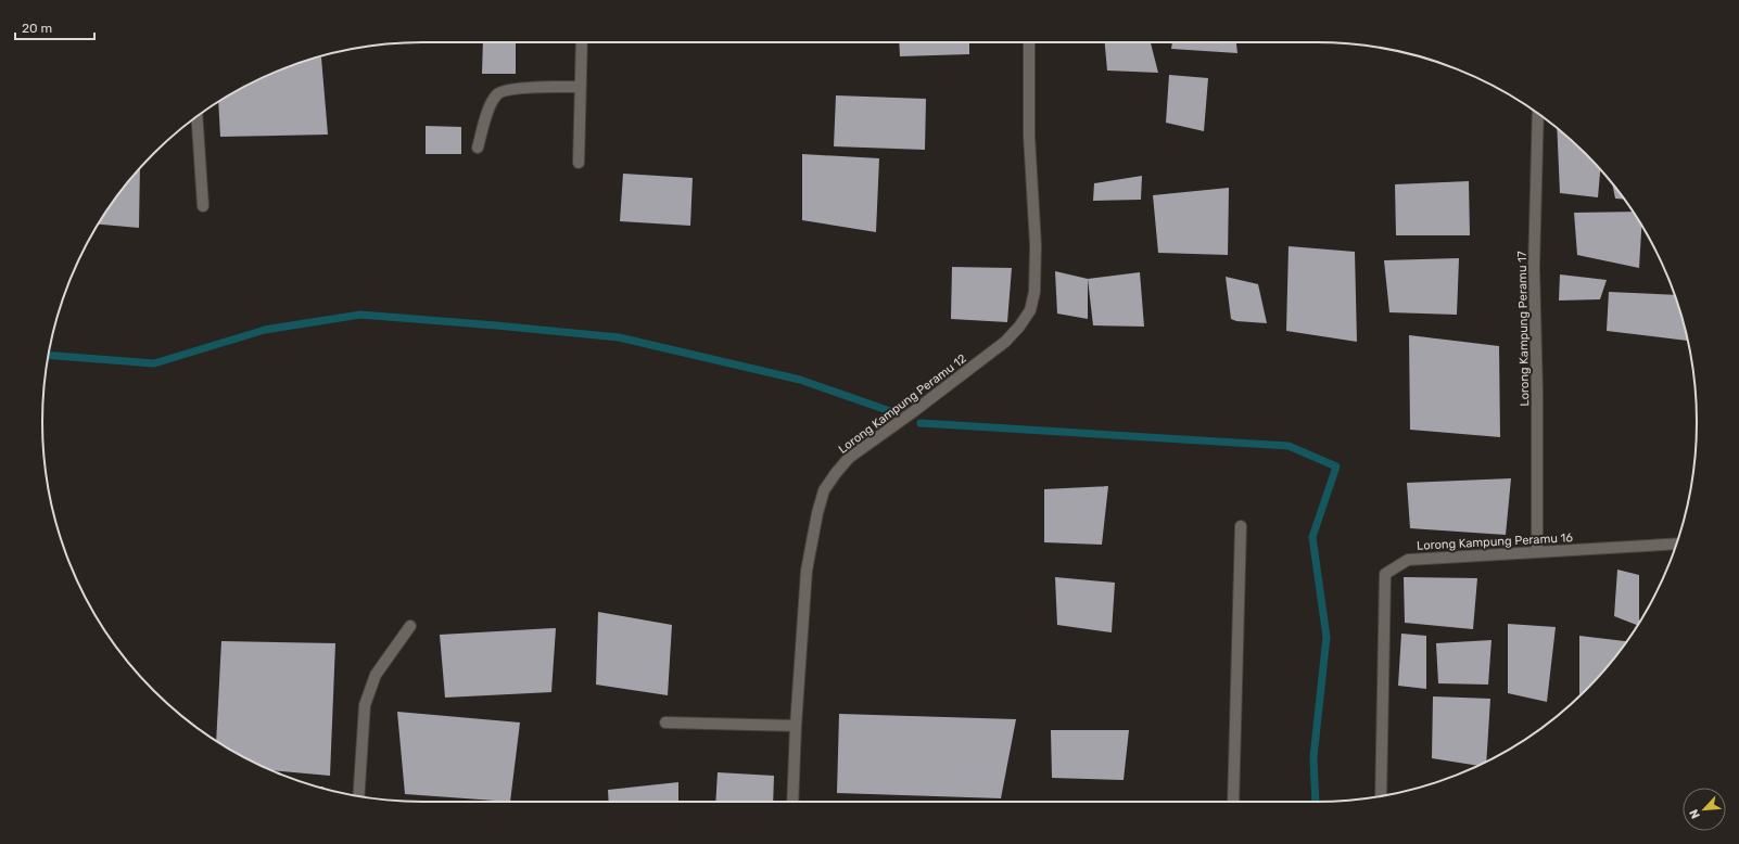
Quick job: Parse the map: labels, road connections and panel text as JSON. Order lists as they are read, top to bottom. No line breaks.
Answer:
{"streets":{"street":["Lorong Kampung Peramu 17","Lorong Kampung Peramu 12","Lorong Kampung Peramu 16"]},"crossings":[["Lorong Kampung Peramu 17","Lorong Kampung Peramu 16"]],"scale_bar":"20 m","north":"bottom left"}
